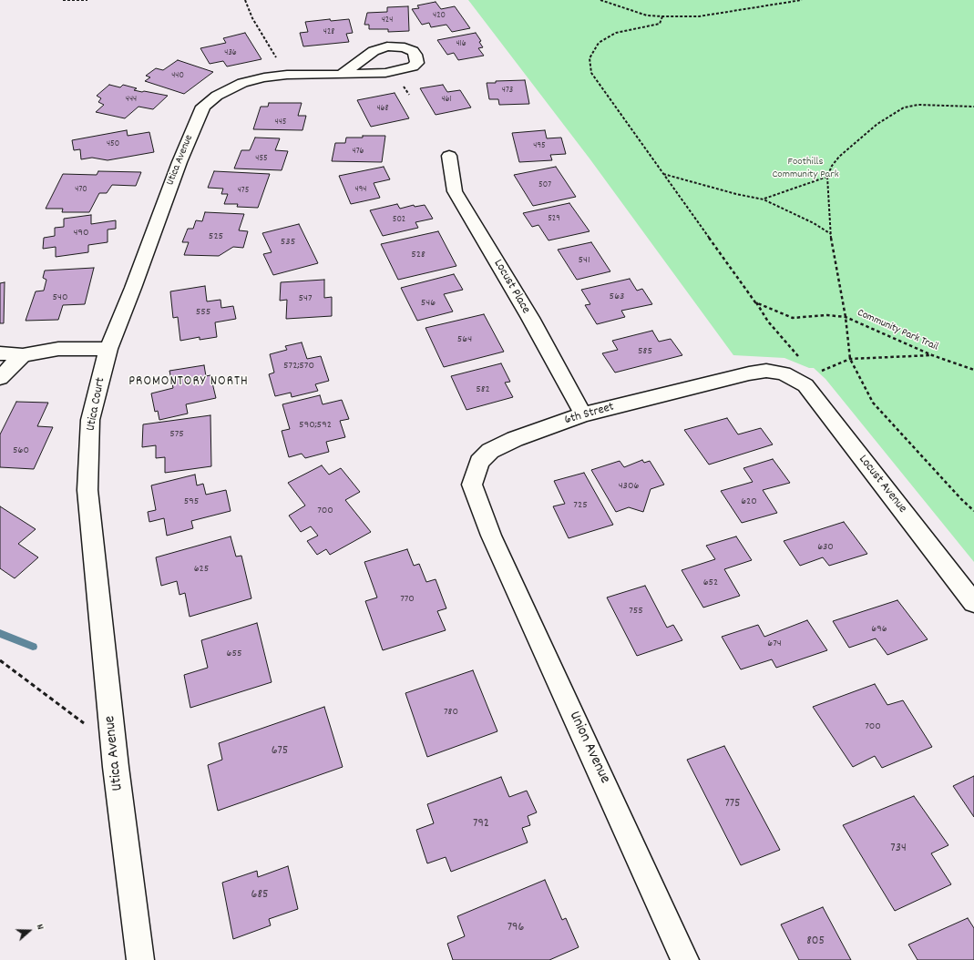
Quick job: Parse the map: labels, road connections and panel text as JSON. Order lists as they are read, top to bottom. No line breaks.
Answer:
{"streets":{"street":["Utica Avenue","Locust Place","Utica Court","6th Street","Locust Avenue","Union Avenue"],"path":["Community Park Trail"]},"crossings":[["Utica Avenue","Utica Court"],["Locust Place","6th Street"],["6th Street","Locust Avenue"],["6th Street","Union Avenue"]],"districts":["PROMONTORY NORTH"],"parks":["Foothills Community Park"],"house_numbers":["420","424","428","416","436","440","473","444","461","468","445","450","495","476","455","507","470","494","475","529","502","490","525","535","528","541","563","540","547","546","555","564","585","572;570","582","590;592","575","560","4306","595","620","725","700","630","625","652","770","755","696","674","655","780","700","675","775","792","734","685","796","805"],"north":"right"}
